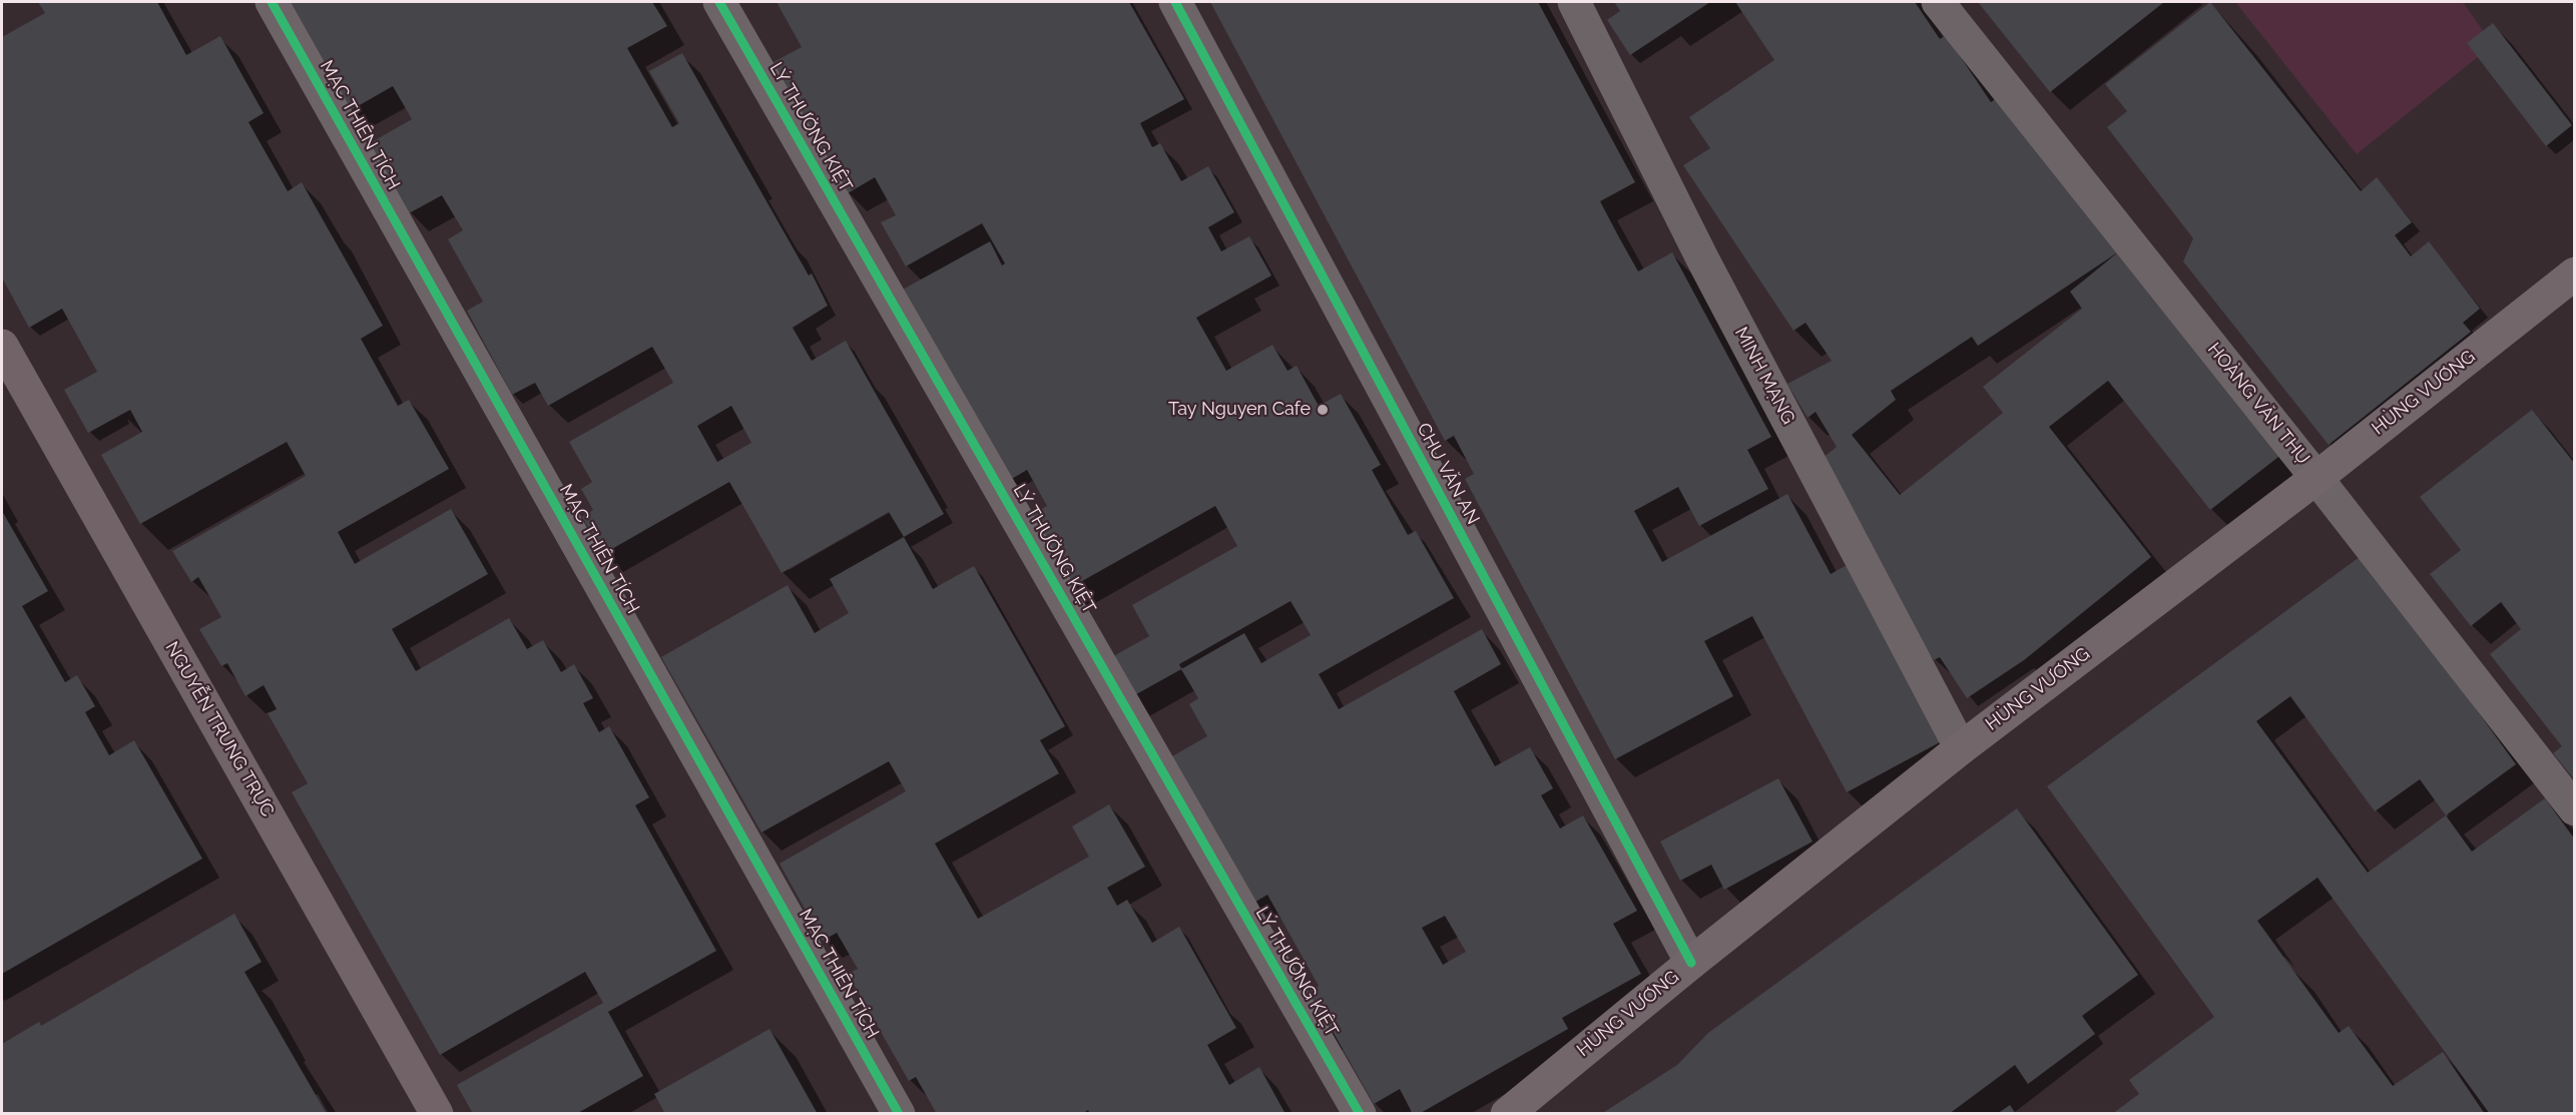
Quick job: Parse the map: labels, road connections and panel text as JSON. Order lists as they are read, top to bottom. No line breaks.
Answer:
{"streets":{"main road":["HÙNG VƯƠNG","NGUYỄN TRUNG TRỰC"],"street":["MẠC THIÊN TÍCH","LÝ THƯỜNG KIỆT","MINH MẠNG","HOÀNG VĂN THỤ","CHU VĂN AN"]},"crossings":[["MINH MẠNG","HÙNG VƯƠNG"],["HÙNG VƯƠNG","HOÀNG VĂN THỤ"],["HÙNG VƯƠNG","CHU VĂN AN"]],"places":["Tay Nguyen Cafe"]}
